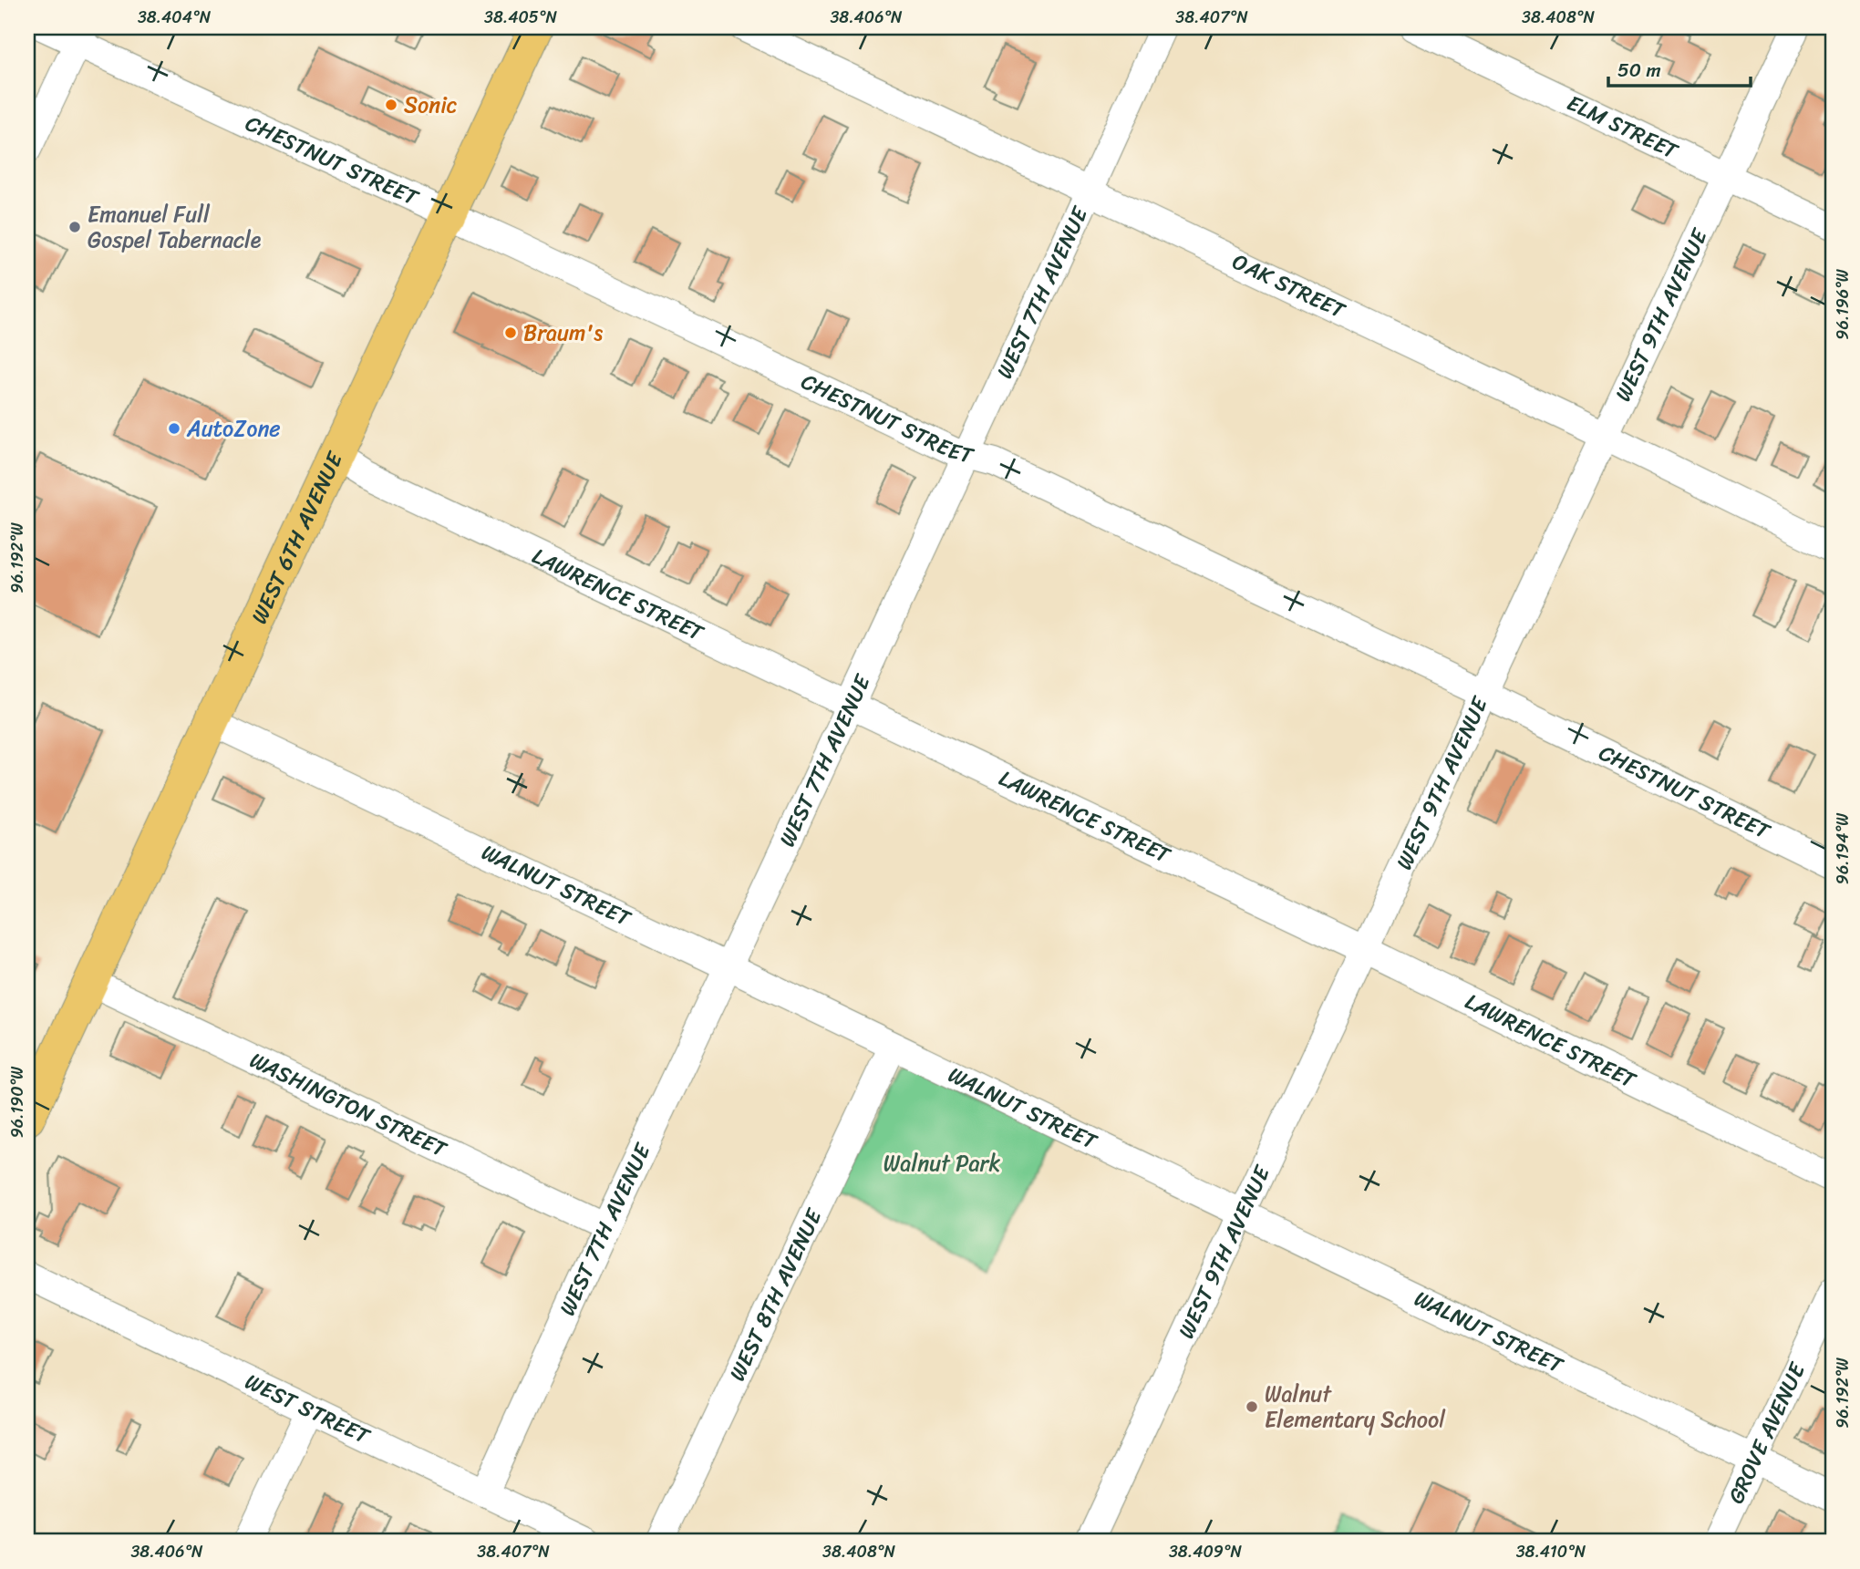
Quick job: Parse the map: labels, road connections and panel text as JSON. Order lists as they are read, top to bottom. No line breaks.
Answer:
{"streets":{"main road":["WEST 6TH AVENUE"],"street":["ELM STREET","CHESTNUT STREET","OAK STREET","WEST 7TH AVENUE","WEST 9TH AVENUE","LAWRENCE STREET","WALNUT STREET","WASHINGTON STREET","WEST 8TH AVENUE","WEST STREET","GROVE AVENUE"]},"crossings":[["ELM STREET","WEST 9TH AVENUE"],["CHESTNUT STREET","WEST 7TH AVENUE"],["CHESTNUT STREET","WEST 9TH AVENUE"],["CHESTNUT STREET","WEST 6TH AVENUE"],["OAK STREET","WEST 7TH AVENUE"],["OAK STREET","WEST 9TH AVENUE"],["WEST 7TH AVENUE","LAWRENCE STREET"],["WEST 7TH AVENUE","WALNUT STREET"],["WEST 7TH AVENUE","WASHINGTON STREET"],["WEST 7TH AVENUE","WEST STREET"],["WEST 9TH AVENUE","LAWRENCE STREET"],["WEST 9TH AVENUE","WALNUT STREET"],["WEST 6TH AVENUE","LAWRENCE STREET"],["WEST 6TH AVENUE","WALNUT STREET"],["WEST 6TH AVENUE","WASHINGTON STREET"],["WALNUT STREET","WEST 8TH AVENUE"],["WALNUT STREET","GROVE AVENUE"]],"parks":["Walnut Park"],"places":["Sonic","Emanuel Full Gospel Tabernacle","Braum's","AutoZone","Walnut Elementary School"],"scale_bar":"50 m","coordinates":["38.404°N","38.405°N","38.406°N","38.407°N","38.408°N","96.196°W","96.192°W","96.194°W","96.190°W","38.409°N","38.410°N"]}
